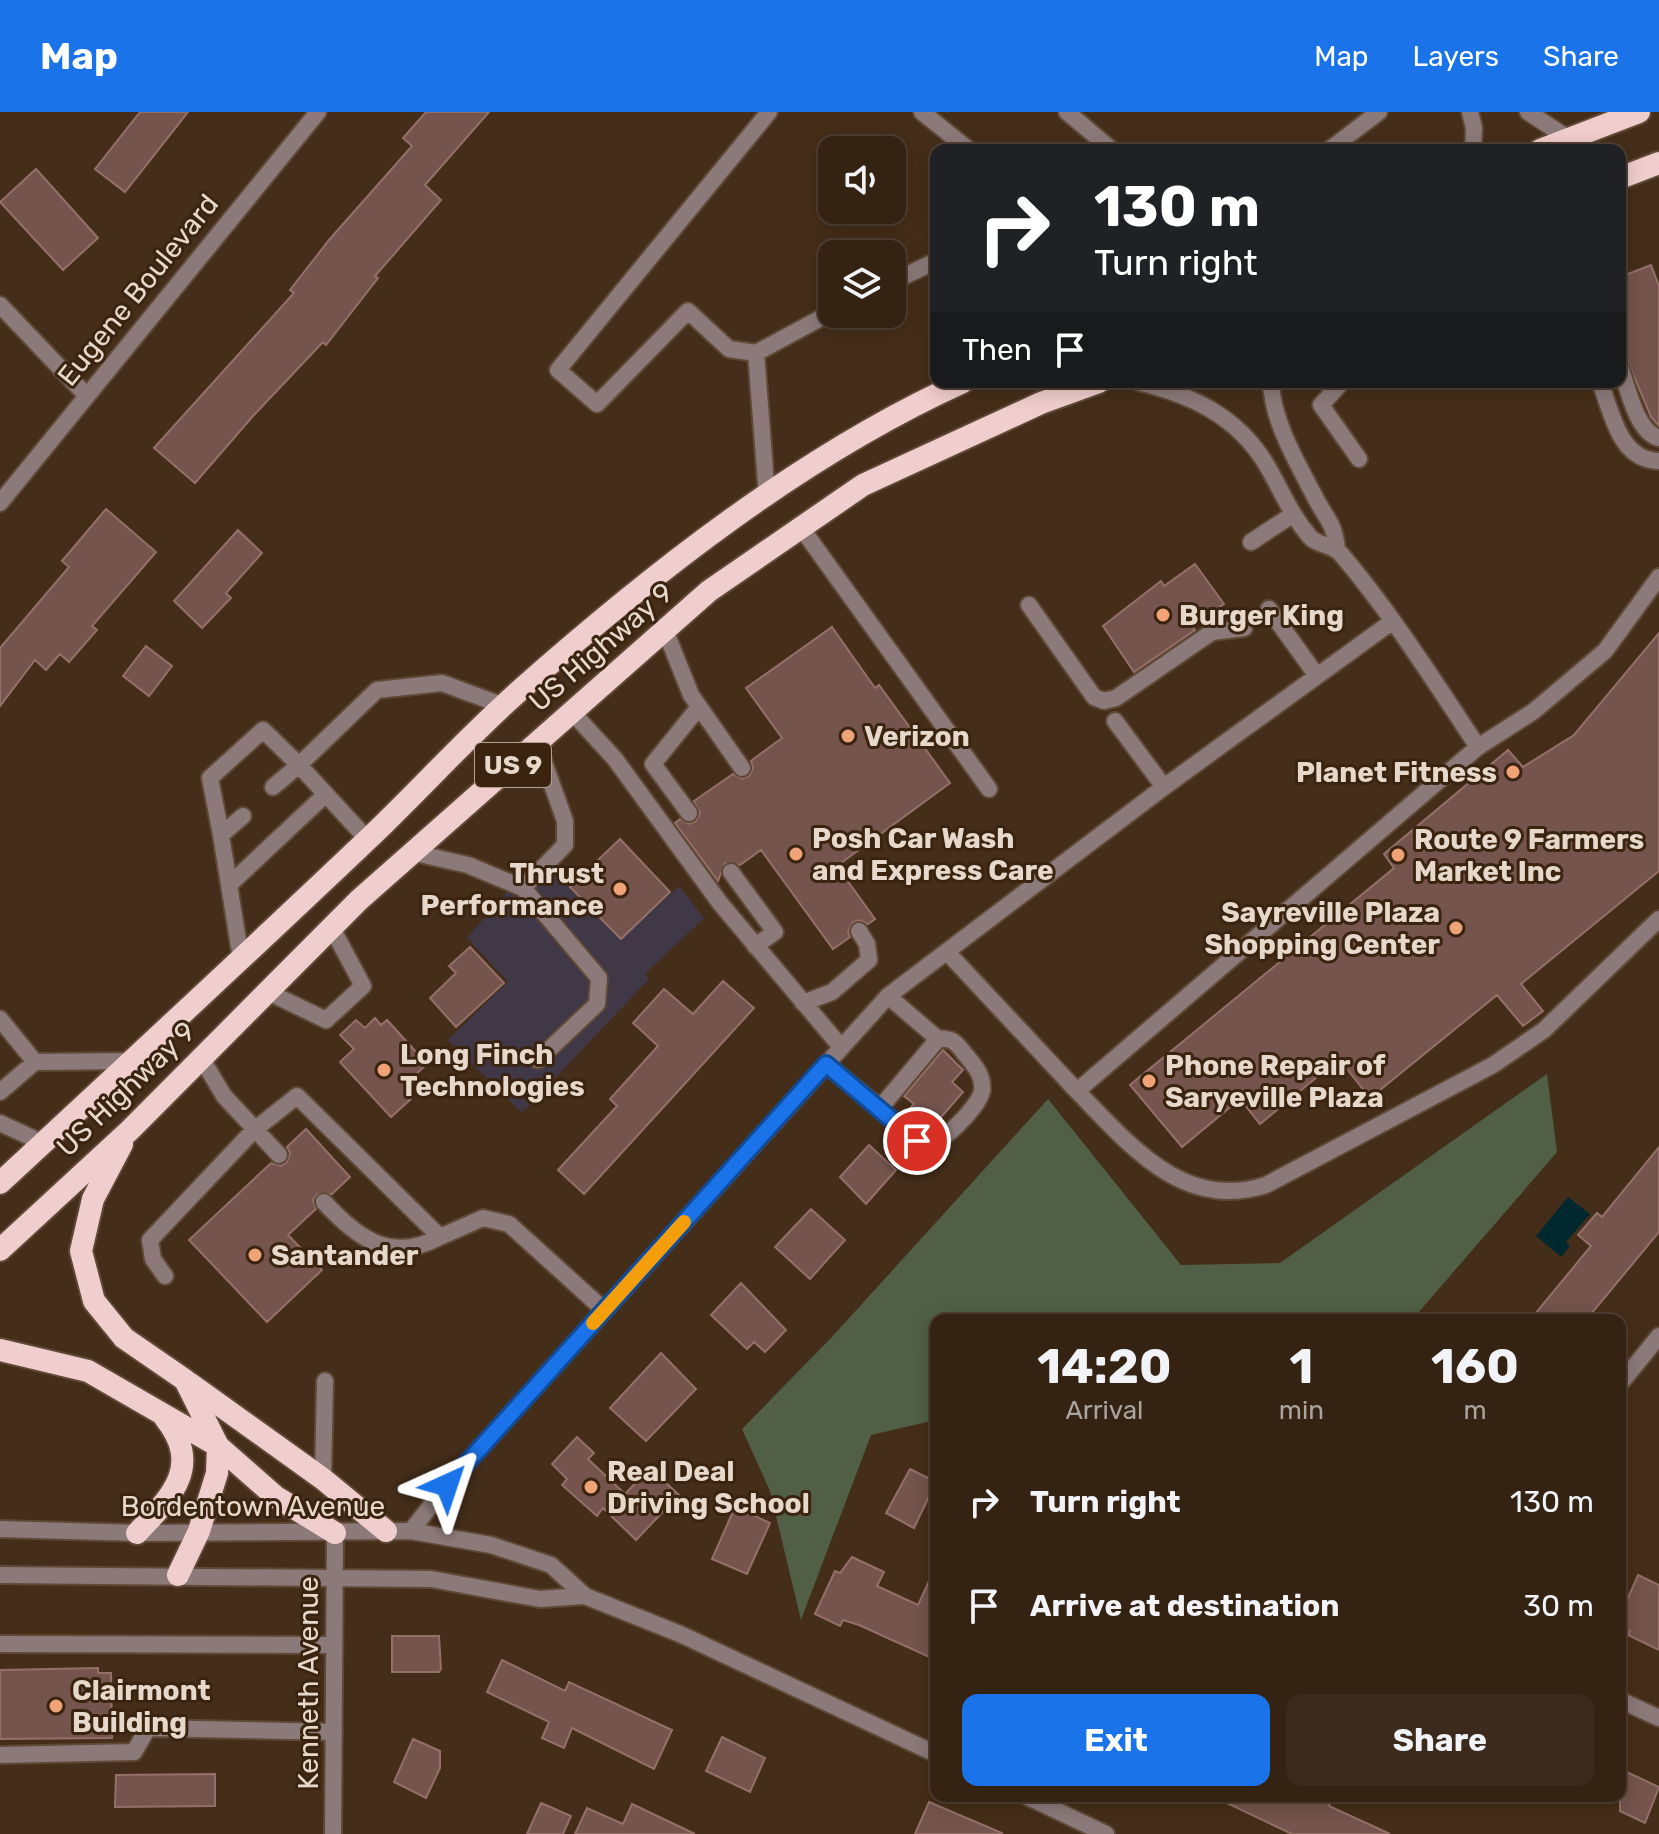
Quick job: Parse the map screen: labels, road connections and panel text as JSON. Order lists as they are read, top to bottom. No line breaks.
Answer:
{"streets":{"highway":["US Highway 9","US 9"],"street":["Eugene Boulevard","Bordentown Avenue","Kenneth Avenue"]},"crossings":[["Bordentown Avenue","Kenneth Avenue"]],"places":["Burger King","Verizon","Planet Fitness","Posh Car Wash and Express Care","Route 9 Farmers Market Inc","Thrust Performance","Sayreville Plaza Shopping Center","Long Finch Technologies","Phone Repair of Saryeville Plaza","Santander","Real Deal Driving School","Clairmont Building"],"page":{"header":"Map","nav":["Map","Layers","Share"],"turn":["130 m","Turn right"],"then":"Then","eta":["14:20","Arrival","1","min","160","m"],"list":[{"name":"Turn right","value":"130 m"},{"name":"Arrive at destination","value":"30 m"}],"buttons":["Exit","Share"]}}
